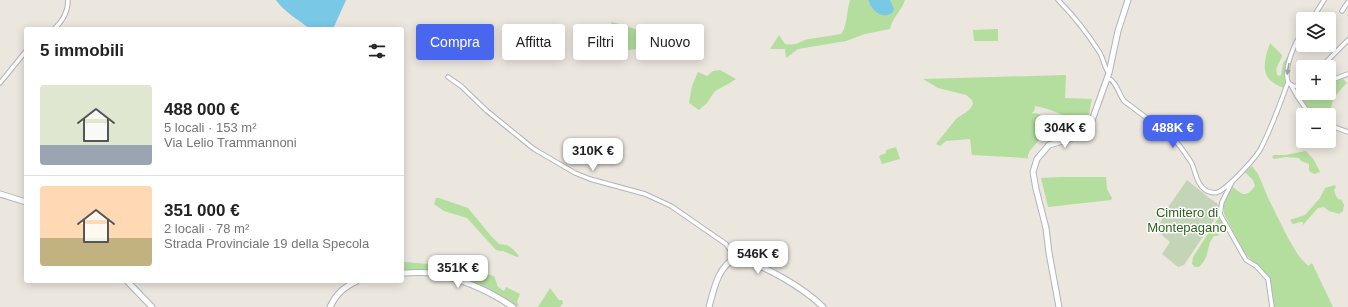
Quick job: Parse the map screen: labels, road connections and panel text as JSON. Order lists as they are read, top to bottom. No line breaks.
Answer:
{"parks":["Cimitero di Montepagano"],"page":{"map_buttons":["+","−"],"chip":["Compra","Affitta","Filtri","Nuovo"],"heading":"5 immobili","list":[{"name":"488 000 €","note":"5 locali · 153 m² · Via Lelio Trammannoni"},{"name":"351 000 €","note":"2 locali · 78 m² · Strada Provinciale 19 della Specola"}],"price":["304K €","488K €","310K €","546K €","351K €"]}}
